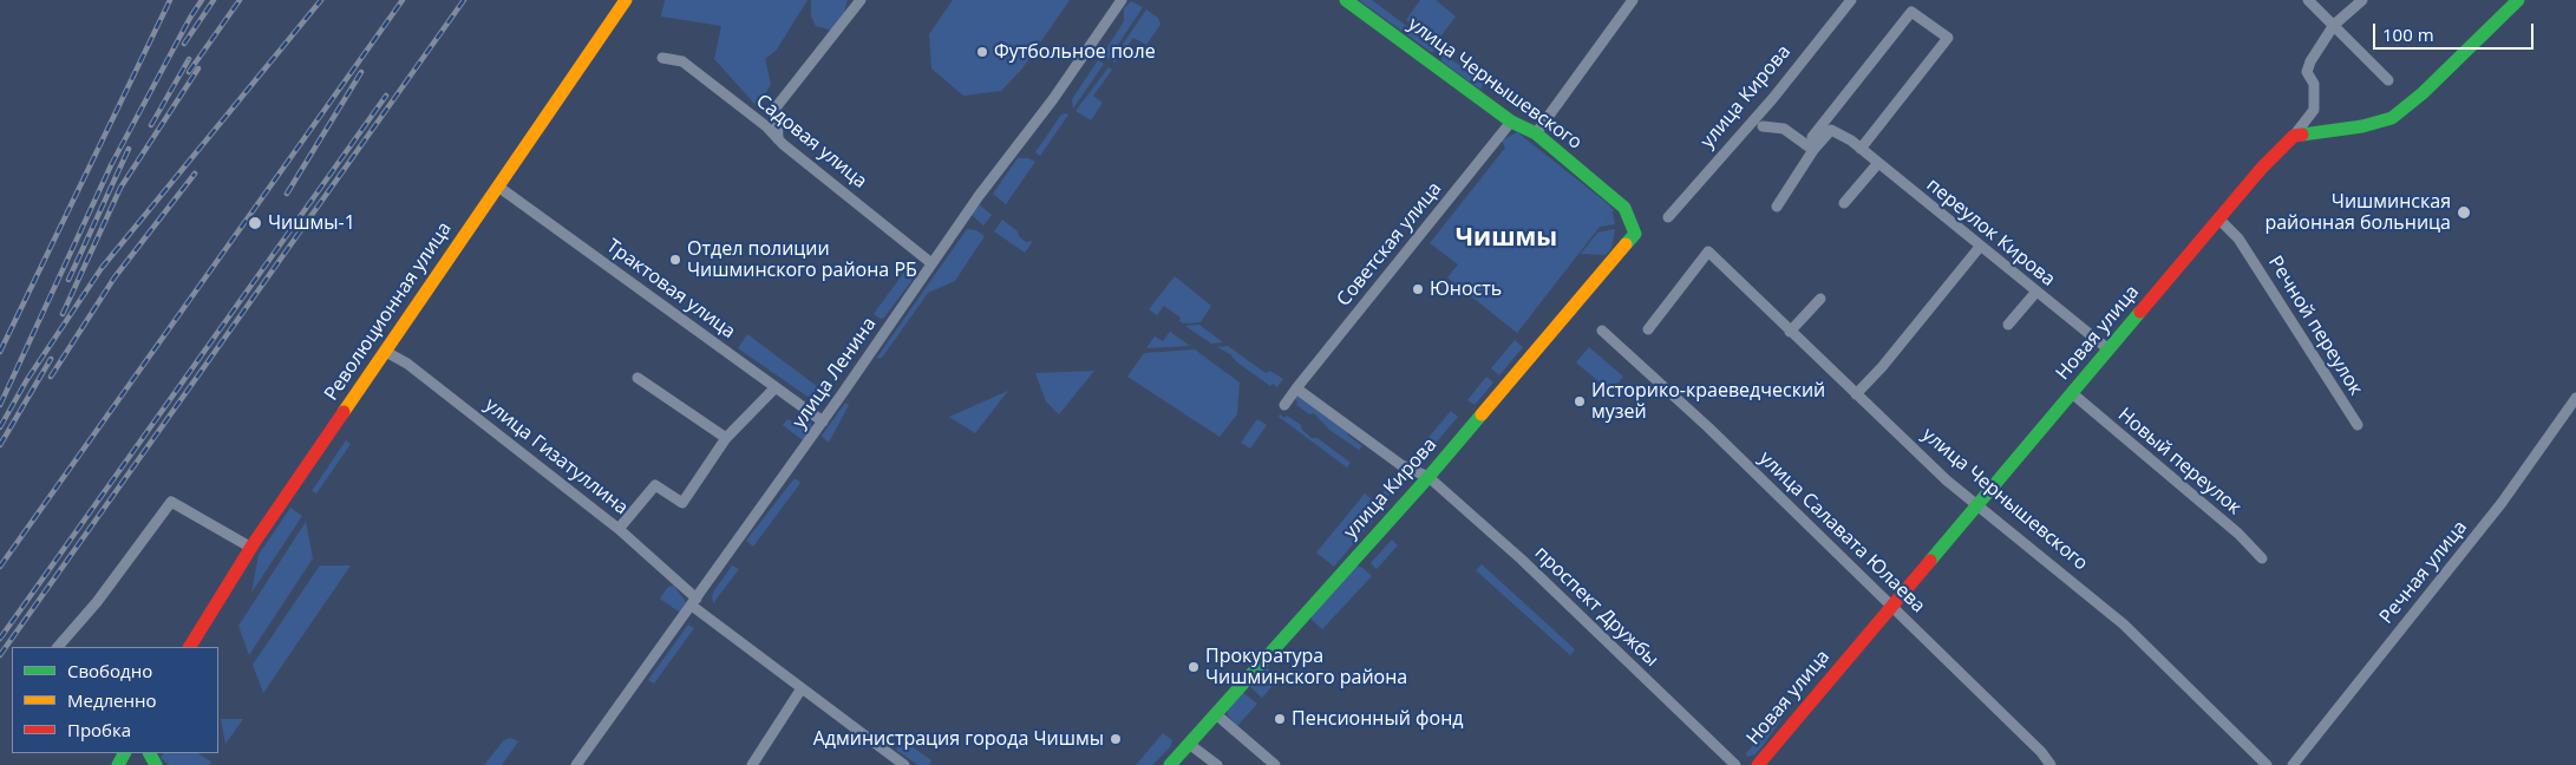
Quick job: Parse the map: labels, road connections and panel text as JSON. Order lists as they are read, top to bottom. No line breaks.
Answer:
{"streets":{"street":["улица Чернышевского","улица Кирова","Садовая улица","переулок Кирова","Советская улица","Трактовая улица","Революционная улица","Речной переулок","Новая улица","улица Ленина","улица Гизатуллина","Новый переулок","улица Салавата Юлаева","Речная улица","проспект Дружбы"]},"crossings":[["улица Чернышевского","улица Кирова"],["улица Чернышевского","Советская улица"],["улица Чернышевского","Новая улица"],["улица Кирова","проспект Дружбы"],["Садовая улица","улица Ленина"],["переулок Кирова","Новая улица"],["Советская улица","проспект Дружбы"],["Трактовая улица","Революционная улица"],["Трактовая улица","улица Ленина"],["Революционная улица","улица Гизатуллина"],["Речной переулок","Новая улица"],["Новая улица","Новый переулок"],["Новая улица","улица Салавата Юлаева"],["улица Ленина","улица Гизатуллина"]],"districts":["Чишмы"],"places":["Футбольное поле","Чишминская районная больница","Чишмы-1","Отдел полиции Чишминского района РБ","Юность","Историко-краеведческий музей","Прокуратура Чишминского района","Пенсионный фонд","Администрация города Чишмы"],"legend":["Свободно","Медленно","Пробка"],"scale_bar":"100 m"}
